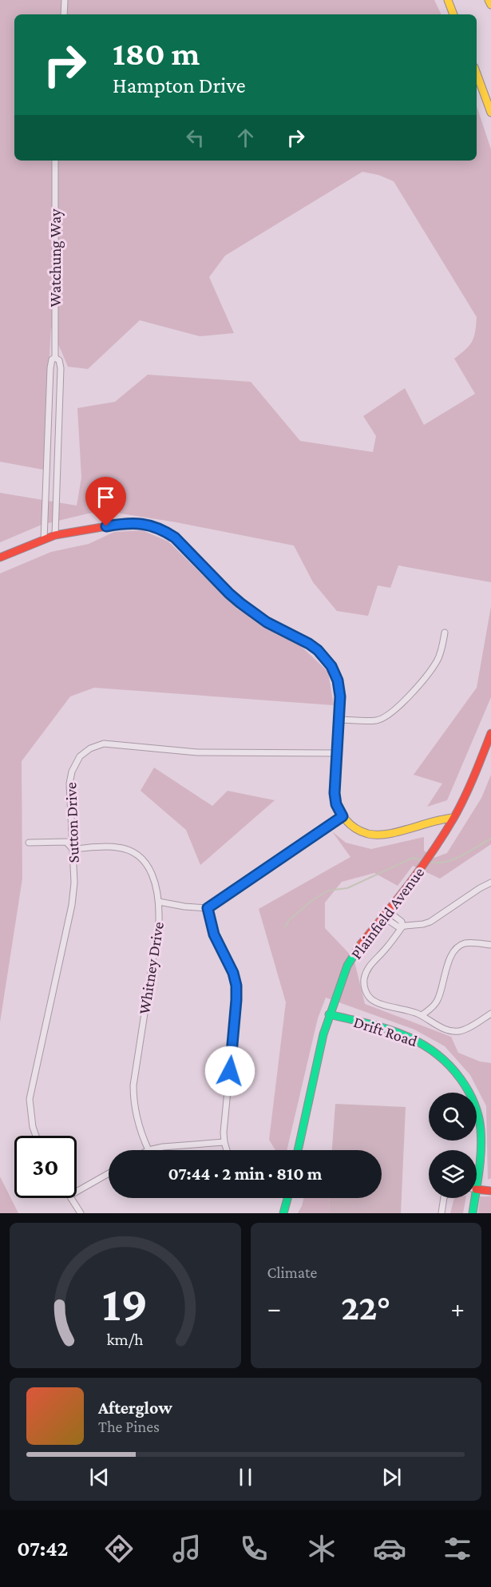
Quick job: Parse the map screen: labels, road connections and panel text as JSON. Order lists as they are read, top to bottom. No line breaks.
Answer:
{"streets":{"main road":["Plainfield Avenue","Drift Road"],"street":["Watchung Way","Sutton Drive","Whitney Drive"]},"crossings":[["Sutton Drive","Whitney Drive"],["Plainfield Avenue","Drift Road"]],"page":{"turn":["180 m","Hampton Drive"],"limit":"30","trip":"07:44 · 2 min · 810 m","tile":"Climate","heat":["−","22°","+"],"song":["Afterglow","The Pines"],"tabs":"07:42","gauge":["19","km/h"]}}
